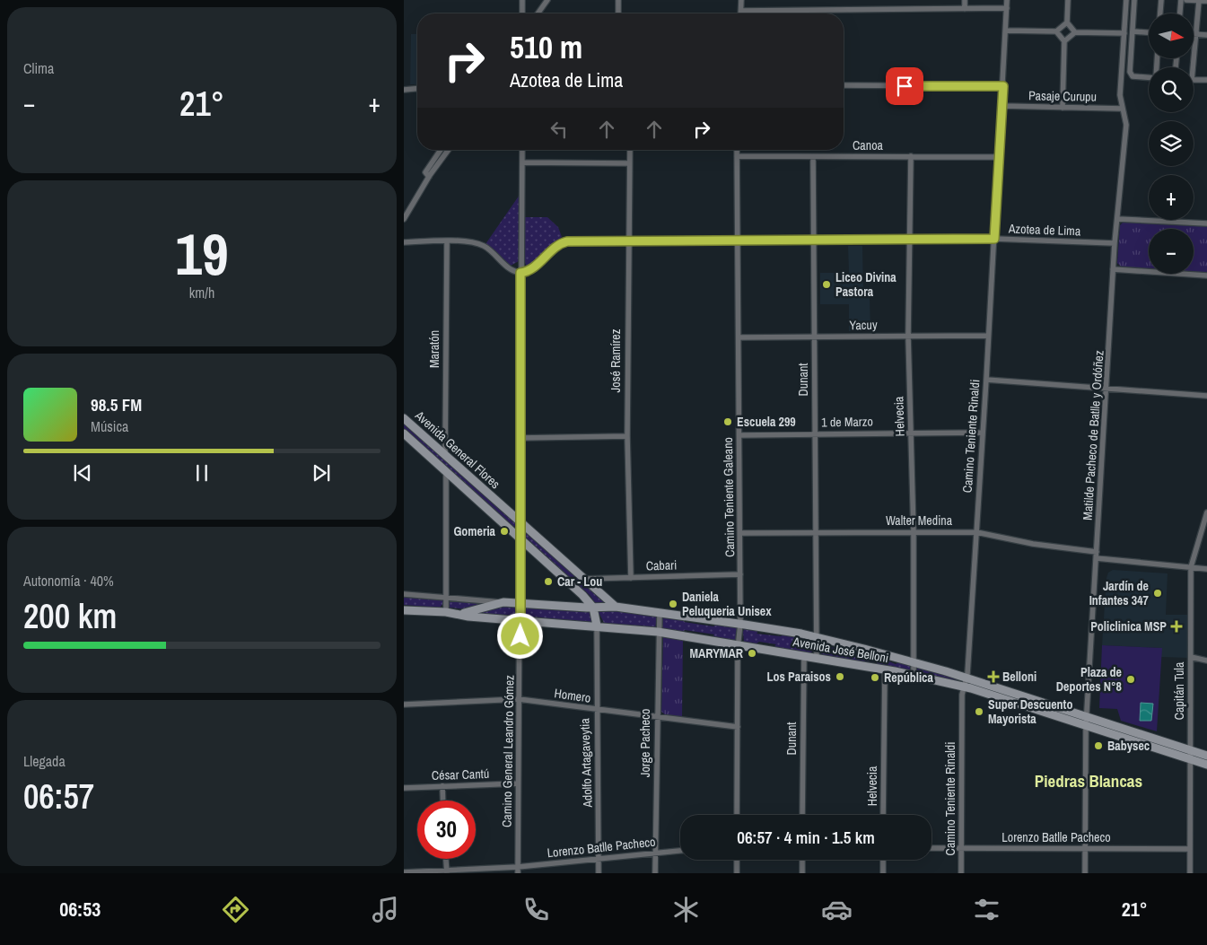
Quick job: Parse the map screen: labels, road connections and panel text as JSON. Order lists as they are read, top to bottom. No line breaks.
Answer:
{"streets":{"main road":["Avenida General Flores","Avenida José Belloni"],"street":["Pasaje Curupu","Canoa","Azotea de Lima","Yacuy","Maratón","José Ramírez","Dunant","Helvecia","1 de Marzo","Matilde Pacheco de Batlle y Ordóñez","Camino Teniente Rinaldi","Camino Teniente Galeano","Walter Medina","Cabari","Capitán Tula","Homero","Jorge Pacheco","Camino General Leandro Gómez","Adolfo Artagaveytia","César Cantú","Lorenzo Batlle Pacheco"]},"crossings":[["Pasaje Curupu","Matilde Pacheco de Batlle y Ordóñez"],["Pasaje Curupu","Camino Teniente Rinaldi"],["Canoa","Dunant"],["Canoa","Helvecia"],["Canoa","Camino Teniente Rinaldi"],["Canoa","Camino Teniente Galeano"],["Azotea de Lima","José Ramírez"],["Azotea de Lima","Dunant"],["Azotea de Lima","Helvecia"],["Azotea de Lima","Matilde Pacheco de Batlle y Ordóñez"],["Azotea de Lima","Camino Teniente Rinaldi"],["Azotea de Lima","Camino Teniente Galeano"],["Azotea de Lima","Camino General Leandro Gómez"],["Yacuy","Dunant"],["Yacuy","Helvecia"],["Yacuy","Camino Teniente Rinaldi"],["Yacuy","Camino Teniente Galeano"],["Maratón","Avenida General Flores"],["José Ramírez","Cabari"],["Dunant","1 de Marzo"],["Dunant","Walter Medina"],["Dunant","Avenida José Belloni"],["Helvecia","1 de Marzo"],["Helvecia","Walter Medina"],["Helvecia","Avenida José Belloni"],["1 de Marzo","Camino Teniente Rinaldi"],["1 de Marzo","Camino Teniente Galeano"],["Matilde Pacheco de Batlle y Ordóñez","Walter Medina"],["Matilde Pacheco de Batlle y Ordóñez","Avenida José Belloni"],["Matilde Pacheco de Batlle y Ordóñez","Lorenzo Batlle Pacheco"],["Camino Teniente Rinaldi","Walter Medina"],["Camino Teniente Rinaldi","Avenida José Belloni"],["Camino Teniente Rinaldi","Lorenzo Batlle Pacheco"],["Avenida General Flores","Cabari"],["Avenida General Flores","Avenida José Belloni"],["Avenida General Flores","Camino General Leandro Gómez"],["Avenida General Flores","Adolfo Artagaveytia"],["Camino Teniente Galeano","Walter Medina"],["Camino Teniente Galeano","Cabari"],["Camino Teniente Galeano","Avenida José Belloni"],["Camino Teniente Galeano","Homero"],["Avenida José Belloni","Capitán Tula"],["Avenida José Belloni","Jorge Pacheco"],["Avenida José Belloni","Camino General Leandro Gómez"],["Avenida José Belloni","Adolfo Artagaveytia"],["Capitán Tula","Lorenzo Batlle Pacheco"],["Homero","Jorge Pacheco"],["Homero","Camino General Leandro Gómez"],["Homero","Adolfo Artagaveytia"],["Jorge Pacheco","Lorenzo Batlle Pacheco"],["Camino General Leandro Gómez","César Cantú"],["Camino General Leandro Gómez","Lorenzo Batlle Pacheco"],["Adolfo Artagaveytia","Lorenzo Batlle Pacheco"]],"districts":["Piedras Blancas"],"places":{"other":["Liceo Divina Pastora","Escuela 299","Gomeria","Car - Lou","Jardín de Infantes 347","Daniela Peluqueria Unisex","MARYMAR","Los Paraisos","República","Plaza de Deportes N°8","Super Descuento Mayorista","Babysec"],"health":["Policlinica MSP","Belloni"]},"north":"right","page":{"tile":["Clima",["19","km/h"],["Autonomía · 40%","200 km"],["Llegada","06:57"]],"map_buttons":["+","−"],"turn":["510 m","Azotea de Lima"],"heat":["−","21°","+"],"song":["98.5 FM","Música"],"limit":"30","trip":"06:57 · 4 min · 1.5 km","tabs":["06:53","21°"]}}
